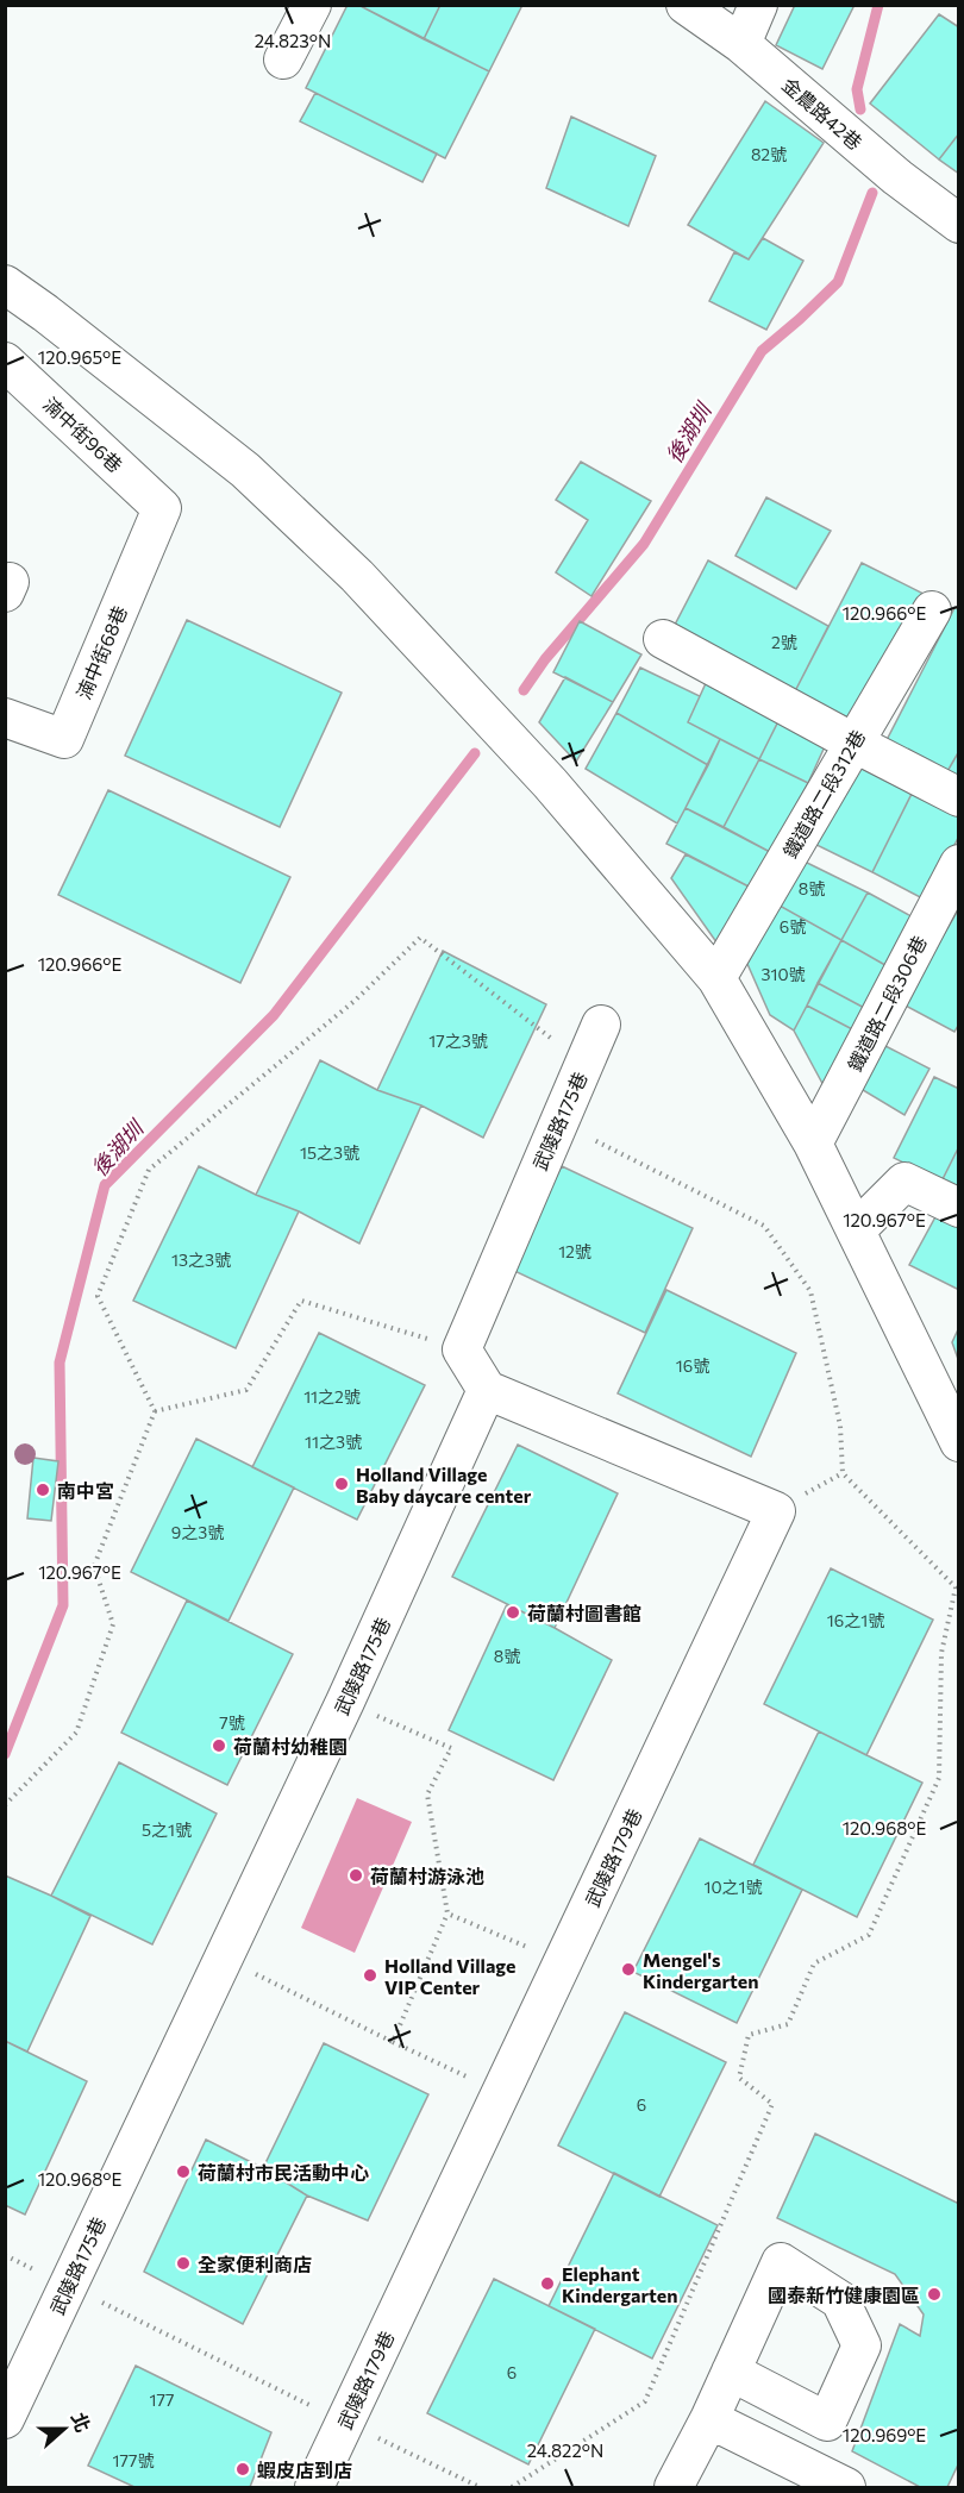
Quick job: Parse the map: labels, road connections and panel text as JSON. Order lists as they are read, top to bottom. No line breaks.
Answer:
{"streets":{"street":["金農路42巷","湳中街96巷","湳中街68巷","鐵道路二段312巷","鐵道路二段306巷","武陵路175巷","武陵路179巷"]},"crossings":[["湳中街96巷","湳中街68巷"],["武陵路175巷","武陵路179巷"]],"water":["後湖圳"],"places":["Holland Village Baby daycare center","南中宮","荷蘭村圖書館","荷蘭村幼稚園","荷蘭村游泳池","Mengel's Kindergarten","Holland Village VIP Center","荷蘭村市民活動中心","全家便利商店","Elephant Kindergarten","國泰新竹健康園區","蝦皮店到店"],"house_numbers":["82號","2號","8號","6號","310號","17之3號","15之3號","12號","13之3號","16號","11之2號","11之3號","9之3號","16之1號","8號","7號","5之1號","10之1號","6","6","177","177號"],"north":"right","coordinates":["24.823°N","120.965°E","120.966°E","120.967°E","120.968°E","120.969°E","24.822°N"]}
